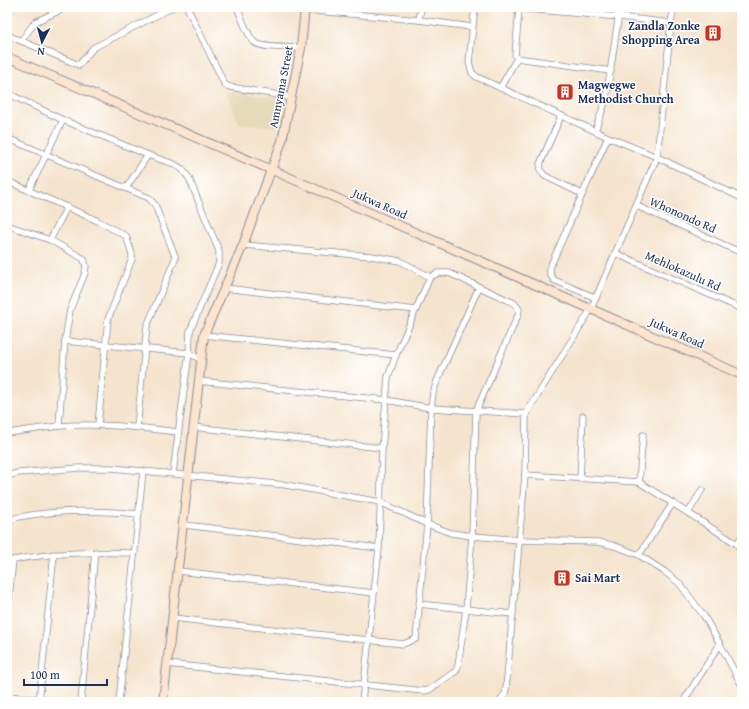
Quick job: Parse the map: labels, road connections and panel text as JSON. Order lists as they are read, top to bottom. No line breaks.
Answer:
{"streets":{"street":["Amnyama Street","Jukwa Road","Whonondo Rd","Mehlokazulu Rd"]},"crossings":[["Amnyama Street","Jukwa Road"]],"places":{"building":["Zandla Zonke Shopping Area","Magwegwe Methodist Church","Sai Mart"]},"scale_bar":"100 m","north":"bottom"}
